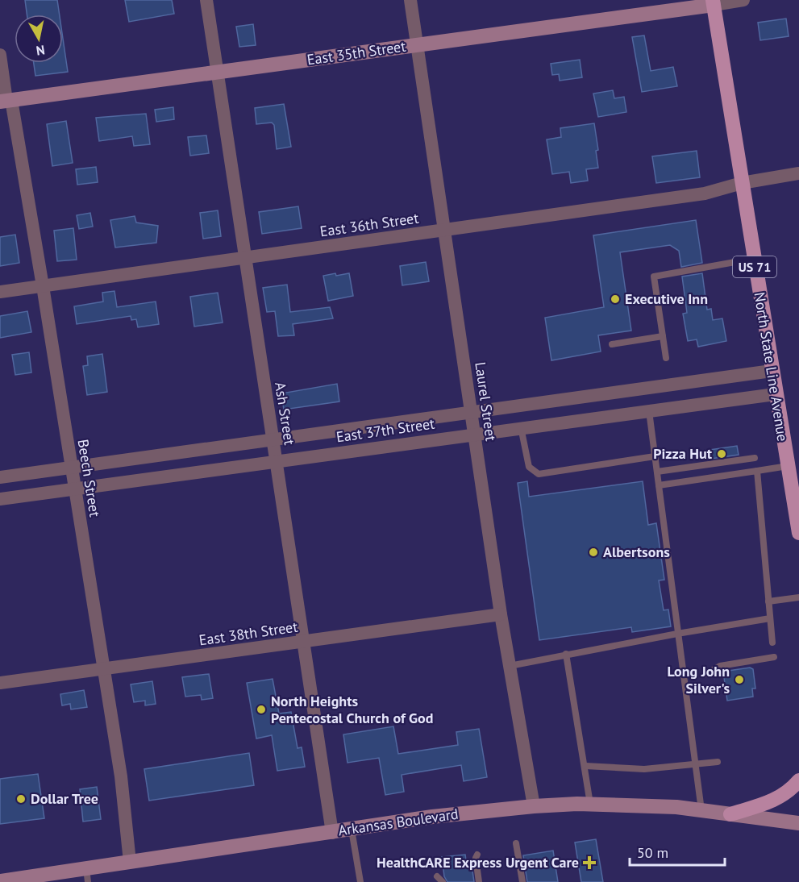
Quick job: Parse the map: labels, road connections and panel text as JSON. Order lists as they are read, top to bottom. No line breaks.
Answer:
{"streets":{"main road":["East 35th Street","US 71","North State Line Avenue","Arkansas Boulevard"],"street":["East 36th Street","Laurel Street","Ash Street","East 37th Street","Beech Street","East 38th Street"]},"crossings":[["East 35th Street","North State Line Avenue"],["East 35th Street","Laurel Street"],["East 35th Street","Ash Street"],["East 35th Street","Beech Street"],["East 36th Street","North State Line Avenue"],["East 36th Street","Laurel Street"],["East 36th Street","Ash Street"],["East 36th Street","Beech Street"],["North State Line Avenue","East 37th Street"],["Laurel Street","East 37th Street"],["Laurel Street","East 38th Street"],["Laurel Street","Arkansas Boulevard"],["Ash Street","East 37th Street"],["Ash Street","East 38th Street"],["Ash Street","Arkansas Boulevard"],["East 37th Street","Beech Street"],["Beech Street","East 38th Street"],["Beech Street","Arkansas Boulevard"]],"places":{"other":["Executive Inn","Pizza Hut","Albertsons","Long John Silver's","North Heights Pentecostal Church of God","Dollar Tree"],"health":["HealthCARE Express Urgent Care"]},"scale_bar":"50 m","north":"bottom"}
